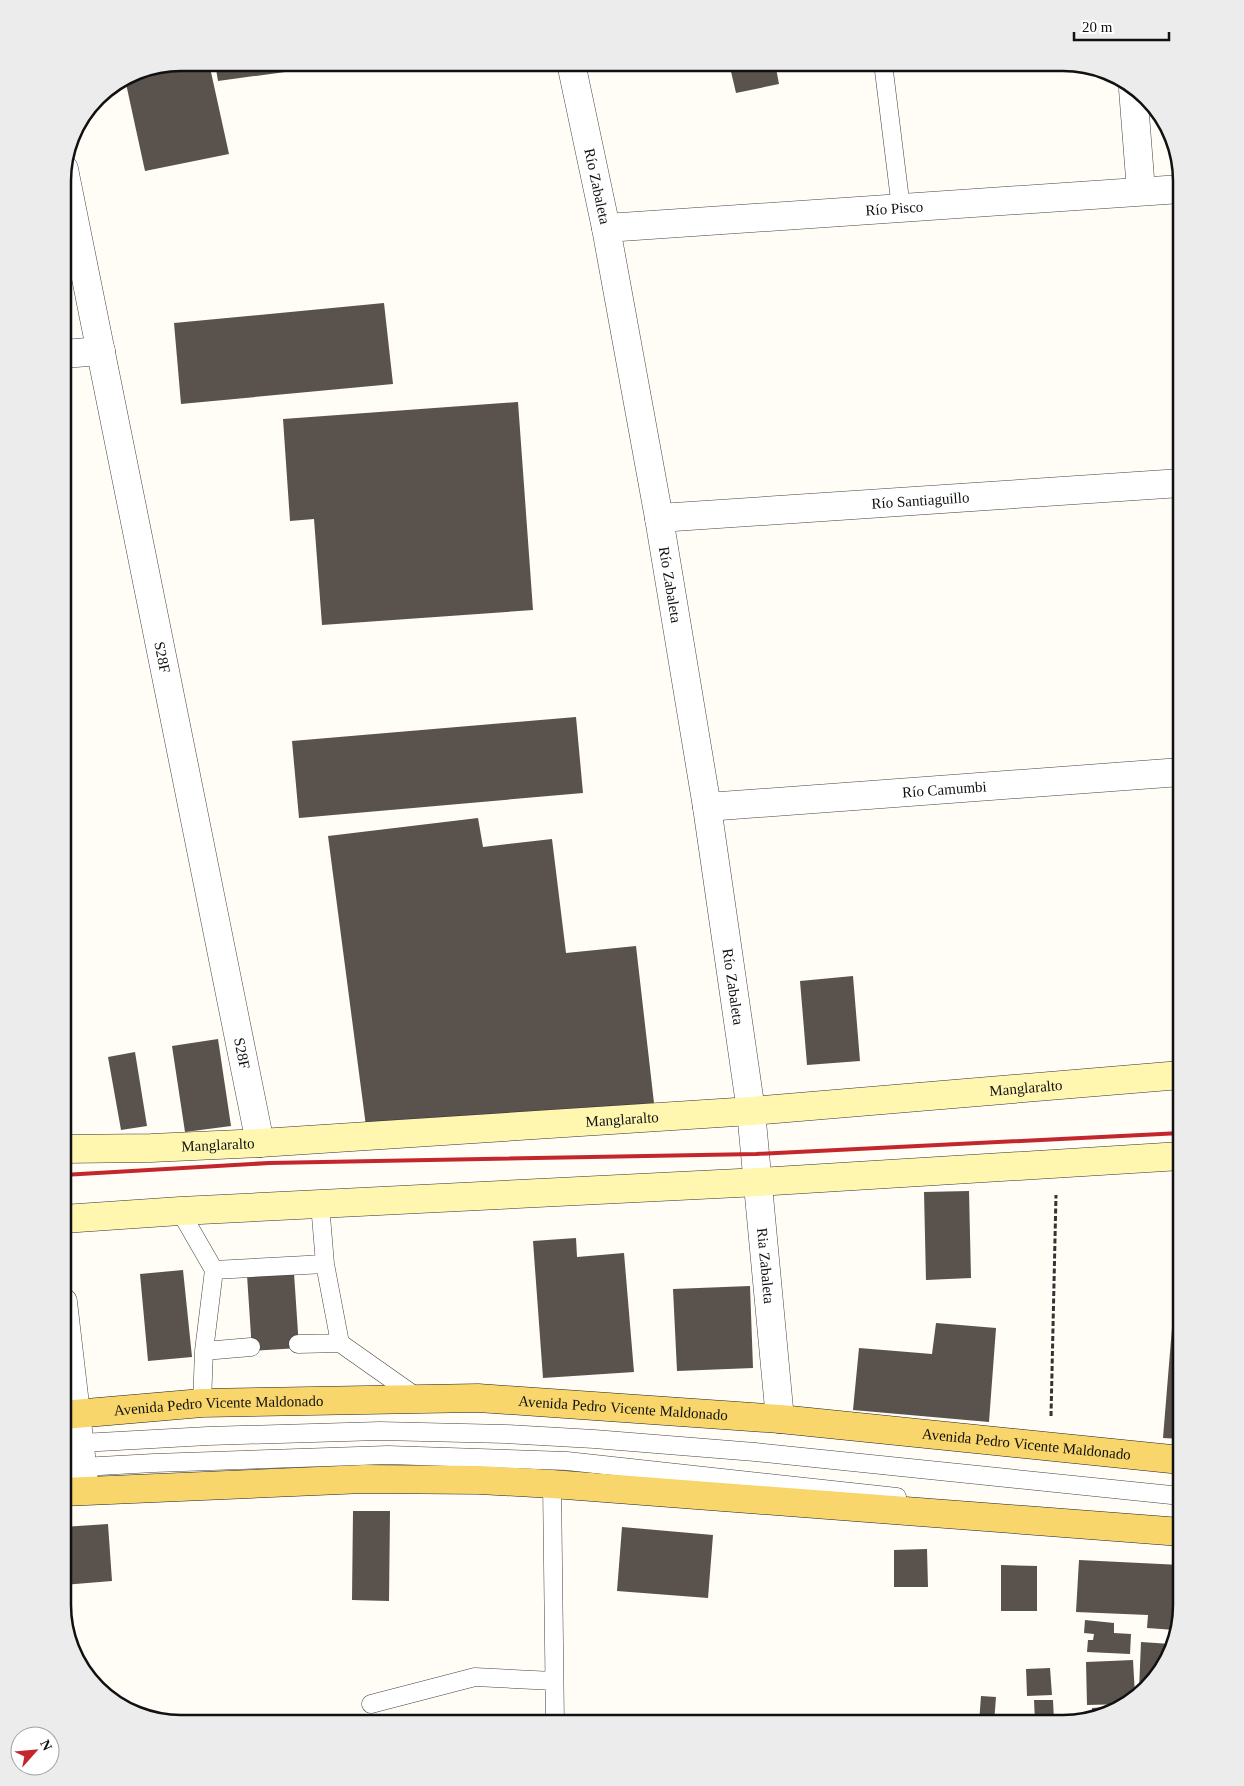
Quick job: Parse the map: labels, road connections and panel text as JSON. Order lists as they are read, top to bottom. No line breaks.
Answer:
{"streets":{"main road":["Manglaralto","Avenida Pedro Vicente Maldonado"],"street":["Río Zabaleta","Río Pisco","Río Santiaguillo","S28F","Río Camumbi","Ria Zabaleta"]},"crossings":[["Río Zabaleta","Río Pisco"],["Río Zabaleta","Río Santiaguillo"],["Río Zabaleta","Río Camumbi"],["Río Zabaleta","Manglaralto"],["Río Zabaleta","Ria Zabaleta"],["S28F","Manglaralto"],["Manglaralto","Ria Zabaleta"],["Ria Zabaleta","Avenida Pedro Vicente Maldonado"]],"scale_bar":"20 m","north":"top right"}
